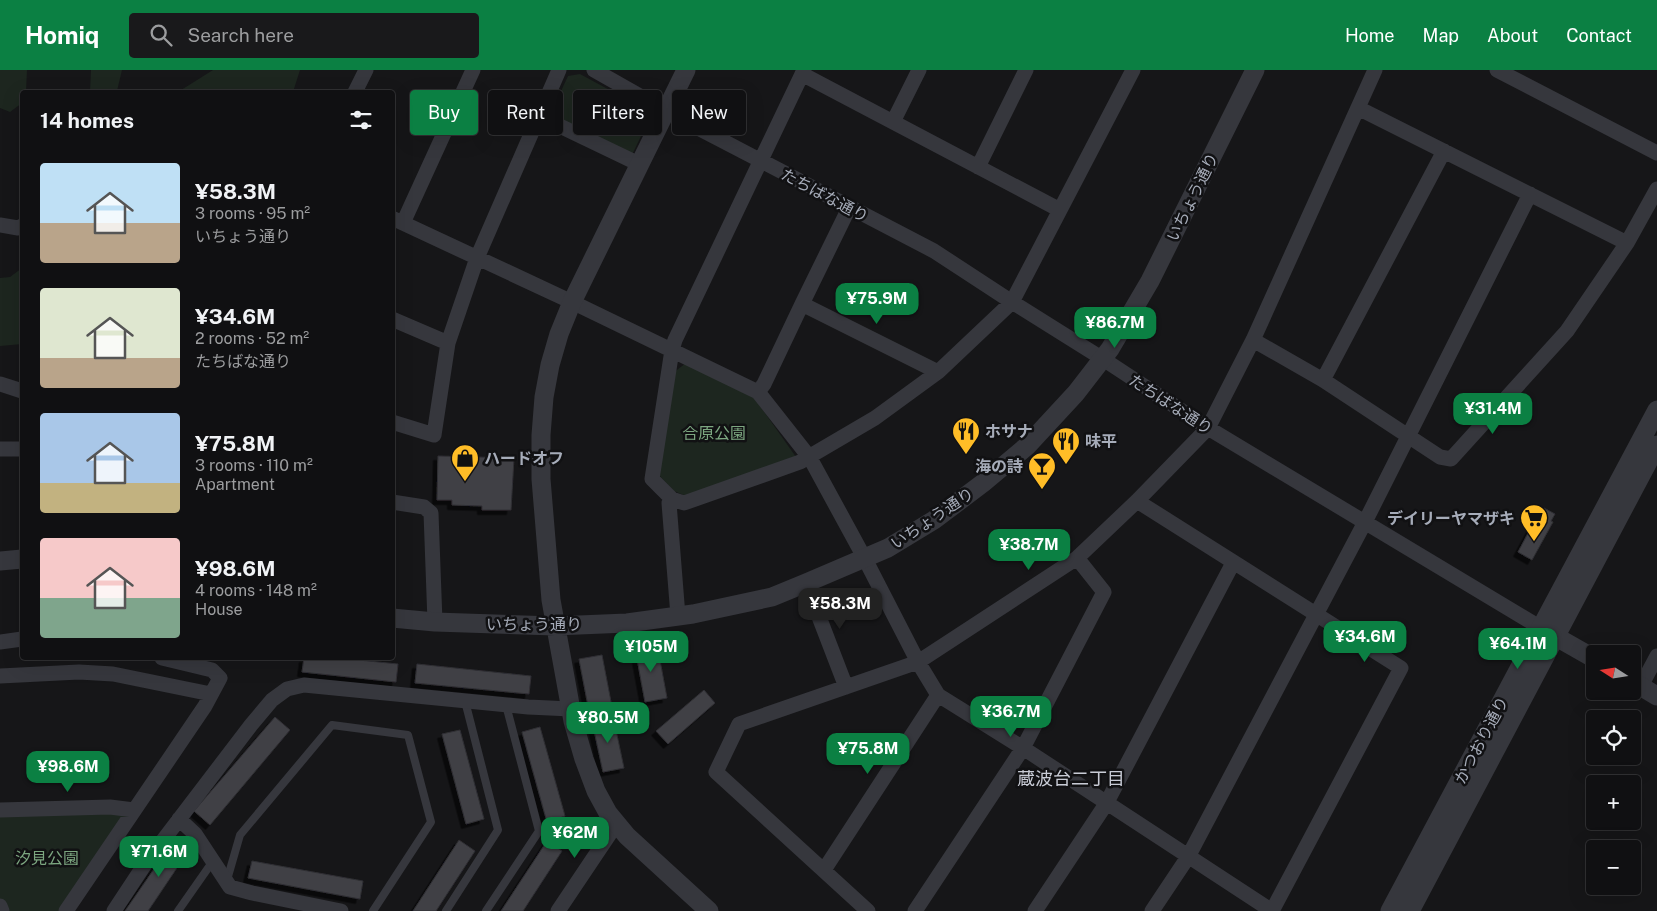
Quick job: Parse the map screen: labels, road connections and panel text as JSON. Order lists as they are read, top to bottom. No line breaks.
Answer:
{"streets":{"street":["たちばな通り","いちょう通り","かつおり通り"]},"crossings":[["たちばな通り","いちょう通り"],["たちばな通り","かつおり通り"]],"districts":["蔵波台二丁目"],"parks":["合原公園","汐見公園"],"places":{"restaurant":["ホサナ","味平"],"shop":["ハードオフ"],"bar":["海の詩"],"supermarket":["デイリーヤマザキ"]},"north":"left","page":{"header":"Homiq","search":"Search here","nav":["Home","Map","About","Contact"],"chip":["Buy","Rent","Filters","New"],"heading":"14 homes","list":[{"name":"¥58.3M","note":"3 rooms · 95 m² · いちょう通り"},{"name":"¥34.6M","note":"2 rooms · 52 m² · たちばな通り"},{"name":"¥75.8M","note":"3 rooms · 110 m² · Apartment"},{"name":"¥98.6M","note":"4 rooms · 148 m² · House"}],"price":["¥75.9M","¥86.7M","¥31.4M","¥38.7M","¥58.3M","¥34.6M","¥64.1M","¥105M","¥36.7M","¥80.5M","¥75.8M","¥98.6M","¥62M","¥71.6M"],"map_buttons":["+","−"]}}
